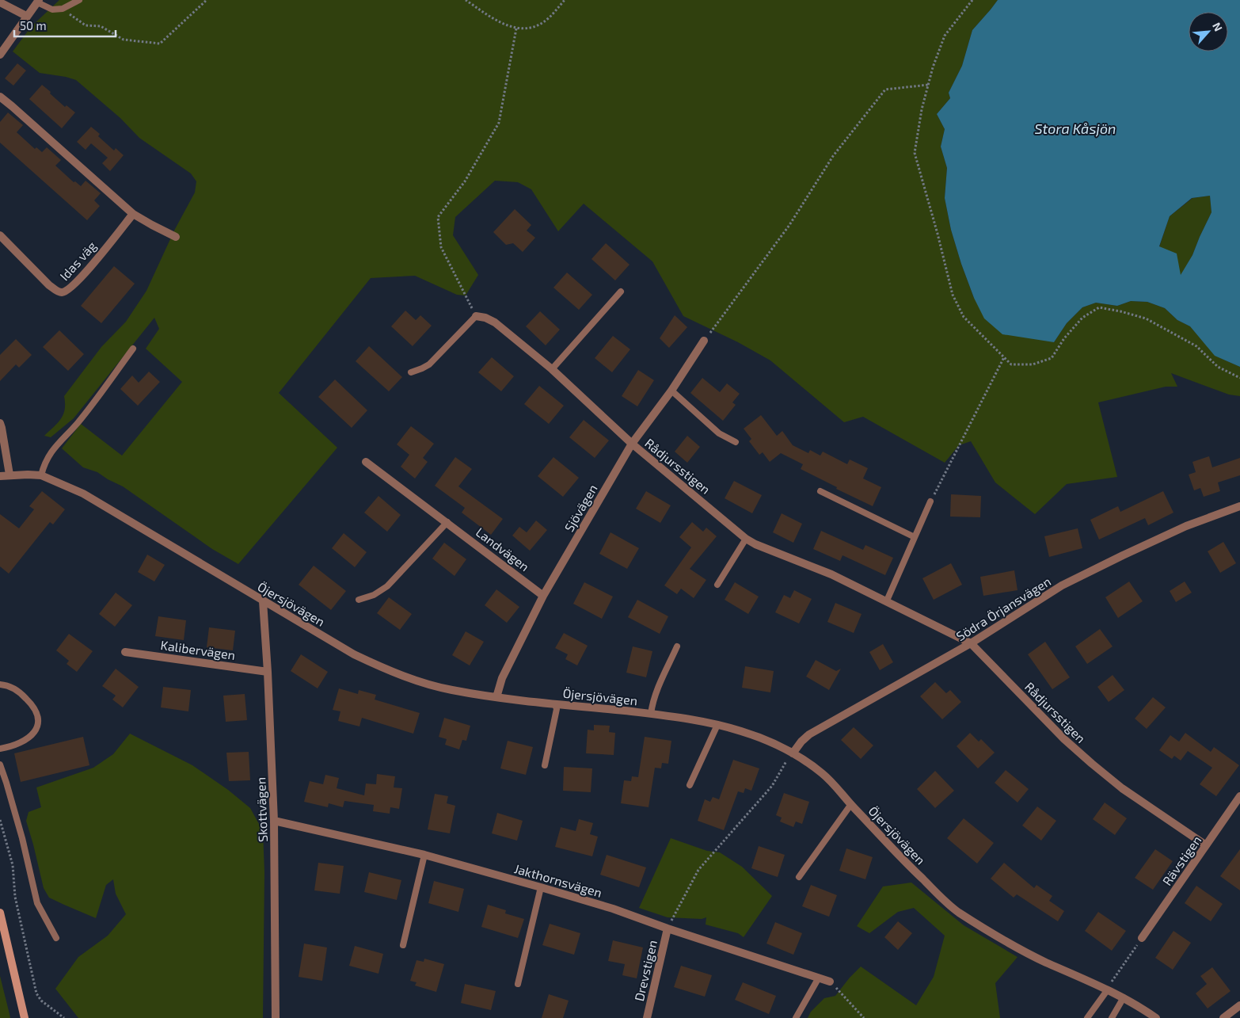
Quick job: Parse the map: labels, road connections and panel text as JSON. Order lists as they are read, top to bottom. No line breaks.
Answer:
{"streets":{"street":["Idas väg","Rådjursstigen","Sjövägen","Landvägen","Öjersjövägen","Södra Örjansvägen","Kalibervägen","Skottvägen","Rävstigen","Jakthornsvägen","Drevstigen"]},"crossings":[["Rådjursstigen","Sjövägen"],["Rådjursstigen","Södra Örjansvägen"],["Rådjursstigen","Rävstigen"],["Sjövägen","Landvägen"],["Sjövägen","Öjersjövägen"],["Öjersjövägen","Södra Örjansvägen"],["Öjersjövägen","Skottvägen"],["Kalibervägen","Skottvägen"],["Skottvägen","Jakthornsvägen"],["Jakthornsvägen","Drevstigen"]],"water":["Stora Kåsjön"],"scale_bar":"50 m","north":"top right"}
